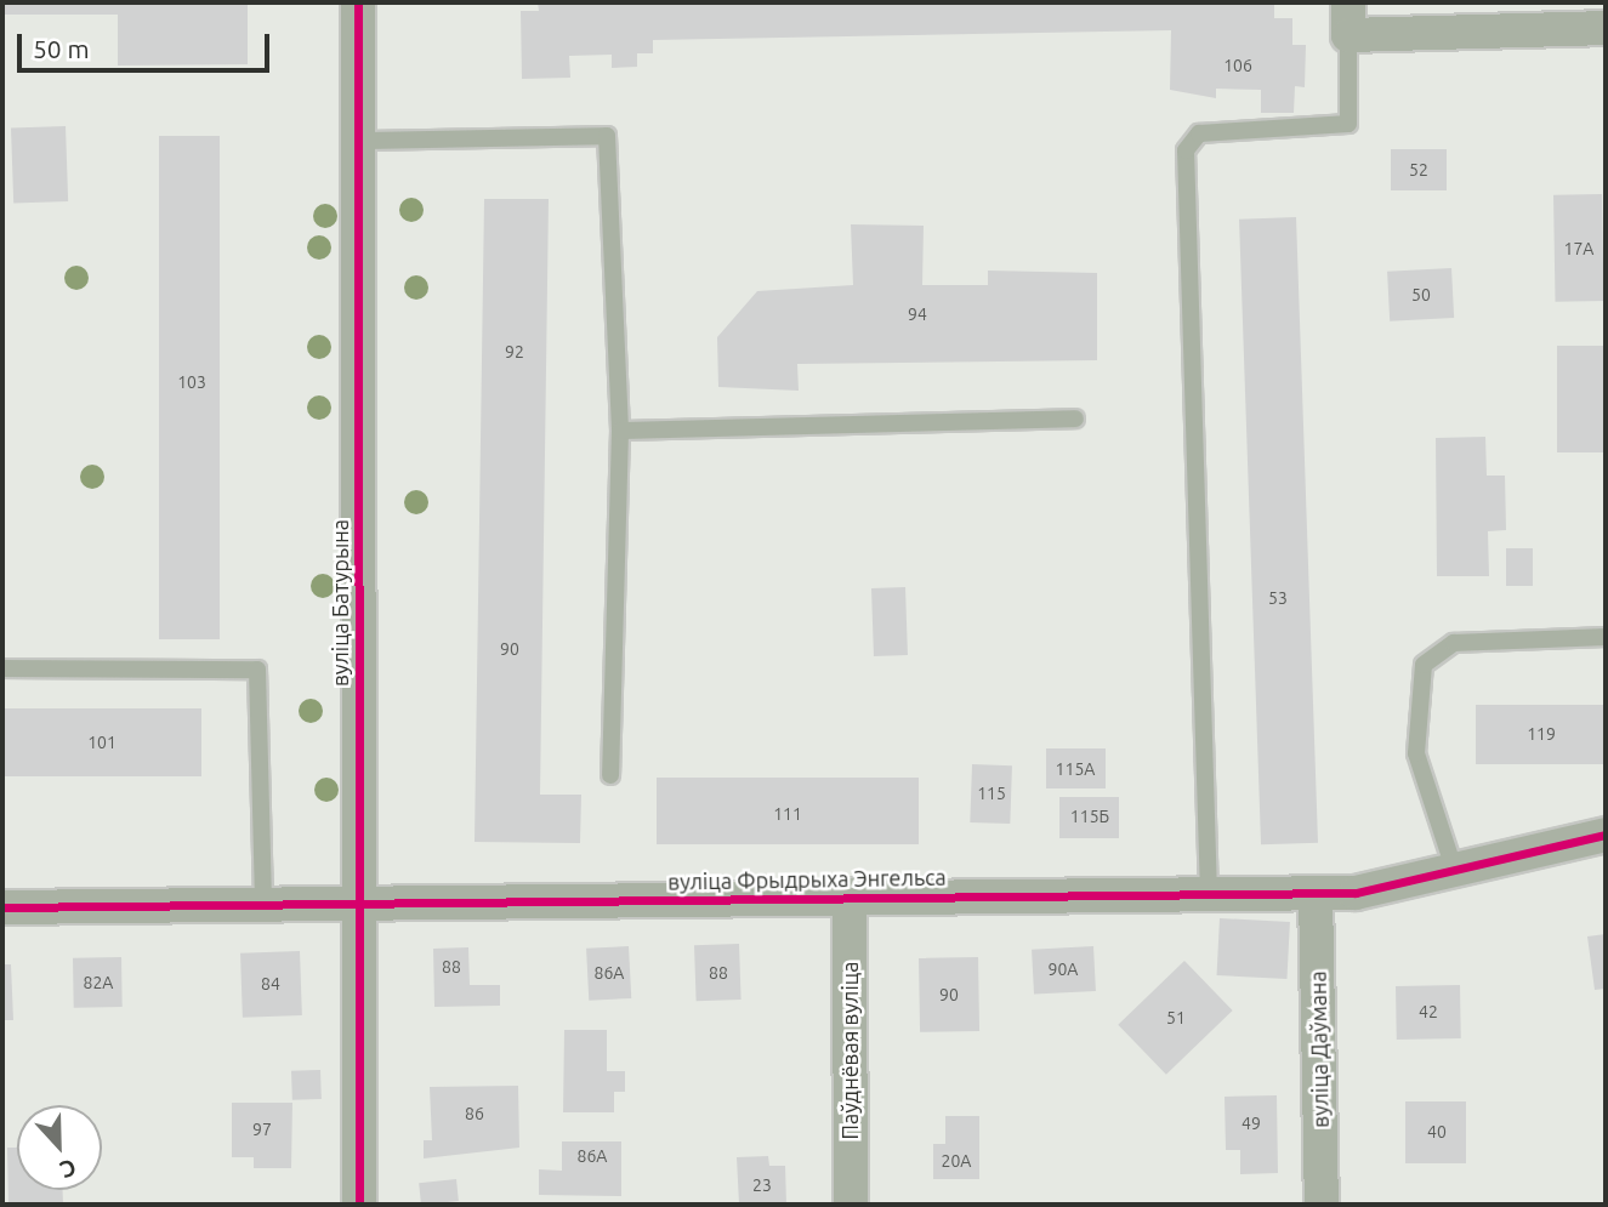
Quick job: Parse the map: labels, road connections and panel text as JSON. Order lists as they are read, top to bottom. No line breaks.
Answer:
{"streets":{"street":["вуліца Батурына","вуліца Фрыдрыха Энгельса","вуліца Даўмана","Паўднёвая вуліца"]},"crossings":[["вуліца Батурына","вуліца Фрыдрыха Энгельса"],["вуліца Фрыдрыха Энгельса","вуліца Даўмана"],["вуліца Фрыдрыха Энгельса","Паўднёвая вуліца"]],"house_numbers":["106","52","17А","50","94","92","103","53","90","119","101","115А","115","111","115Б","88","90А","86А","88","82А","84","90","42","51","86","49","97","40","86А","20А","23"],"scale_bar":"50 m","north":"bottom"}
